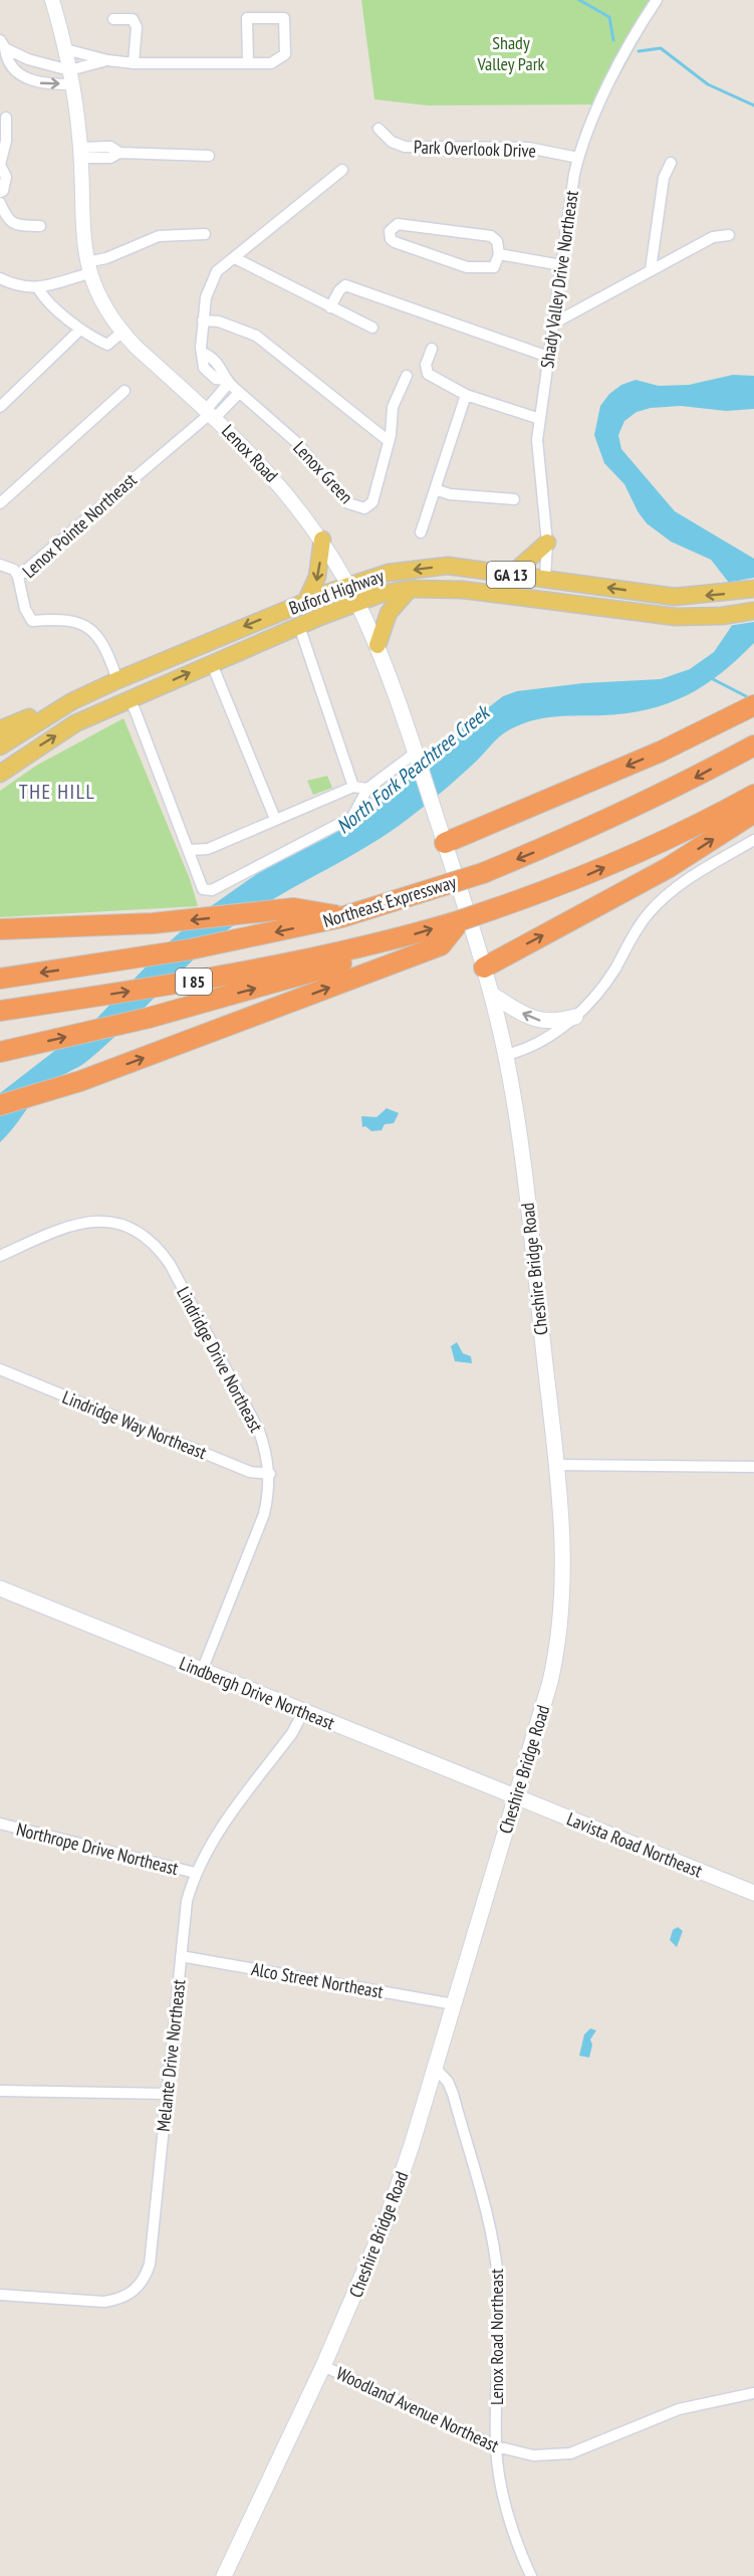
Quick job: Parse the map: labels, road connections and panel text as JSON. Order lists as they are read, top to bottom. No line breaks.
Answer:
{"streets":{"highway":["Northeast Expressway","I 85"],"main road":["Lenox Road","GA 13","Buford Highway","Cheshire Bridge Road","Lindbergh Drive Northeast","Lavista Road Northeast"],"street":["Park Overlook Drive","Shady Valley Drive Northeast","Lenox Green","Lenox Pointe Northeast","Lindridge Drive Northeast","Lindridge Way Northeast","Northrope Drive Northeast","Alco Street Northeast","Melante Drive Northeast","Lenox Road Northeast","Woodland Avenue Northeast"]},"crossings":[["Park Overlook Drive","Shady Valley Drive Northeast"],["Shady Valley Drive Northeast","Buford Highway"],["Lenox Road","Lenox Pointe Northeast"],["Lenox Road","Buford Highway"],["Lenox Road","Northeast Expressway"],["Lenox Road","Cheshire Bridge Road"],["Lenox Pointe Northeast","Buford Highway"],["Northeast Expressway","Cheshire Bridge Road"],["Cheshire Bridge Road","Lindbergh Drive Northeast"],["Cheshire Bridge Road","Lavista Road Northeast"],["Cheshire Bridge Road","Alco Street Northeast"],["Cheshire Bridge Road","Lenox Road Northeast"],["Cheshire Bridge Road","Woodland Avenue Northeast"],["Lindridge Drive Northeast","Lindridge Way Northeast"],["Lindridge Drive Northeast","Lindbergh Drive Northeast"],["Lindbergh Drive Northeast","Lavista Road Northeast"],["Lindbergh Drive Northeast","Melante Drive Northeast"],["Northrope Drive Northeast","Melante Drive Northeast"],["Alco Street Northeast","Melante Drive Northeast"],["Lenox Road Northeast","Woodland Avenue Northeast"]],"districts":["THE HILL"],"water":["North Fork Peachtree Creek"],"parks":["Shady Valley Park"]}
